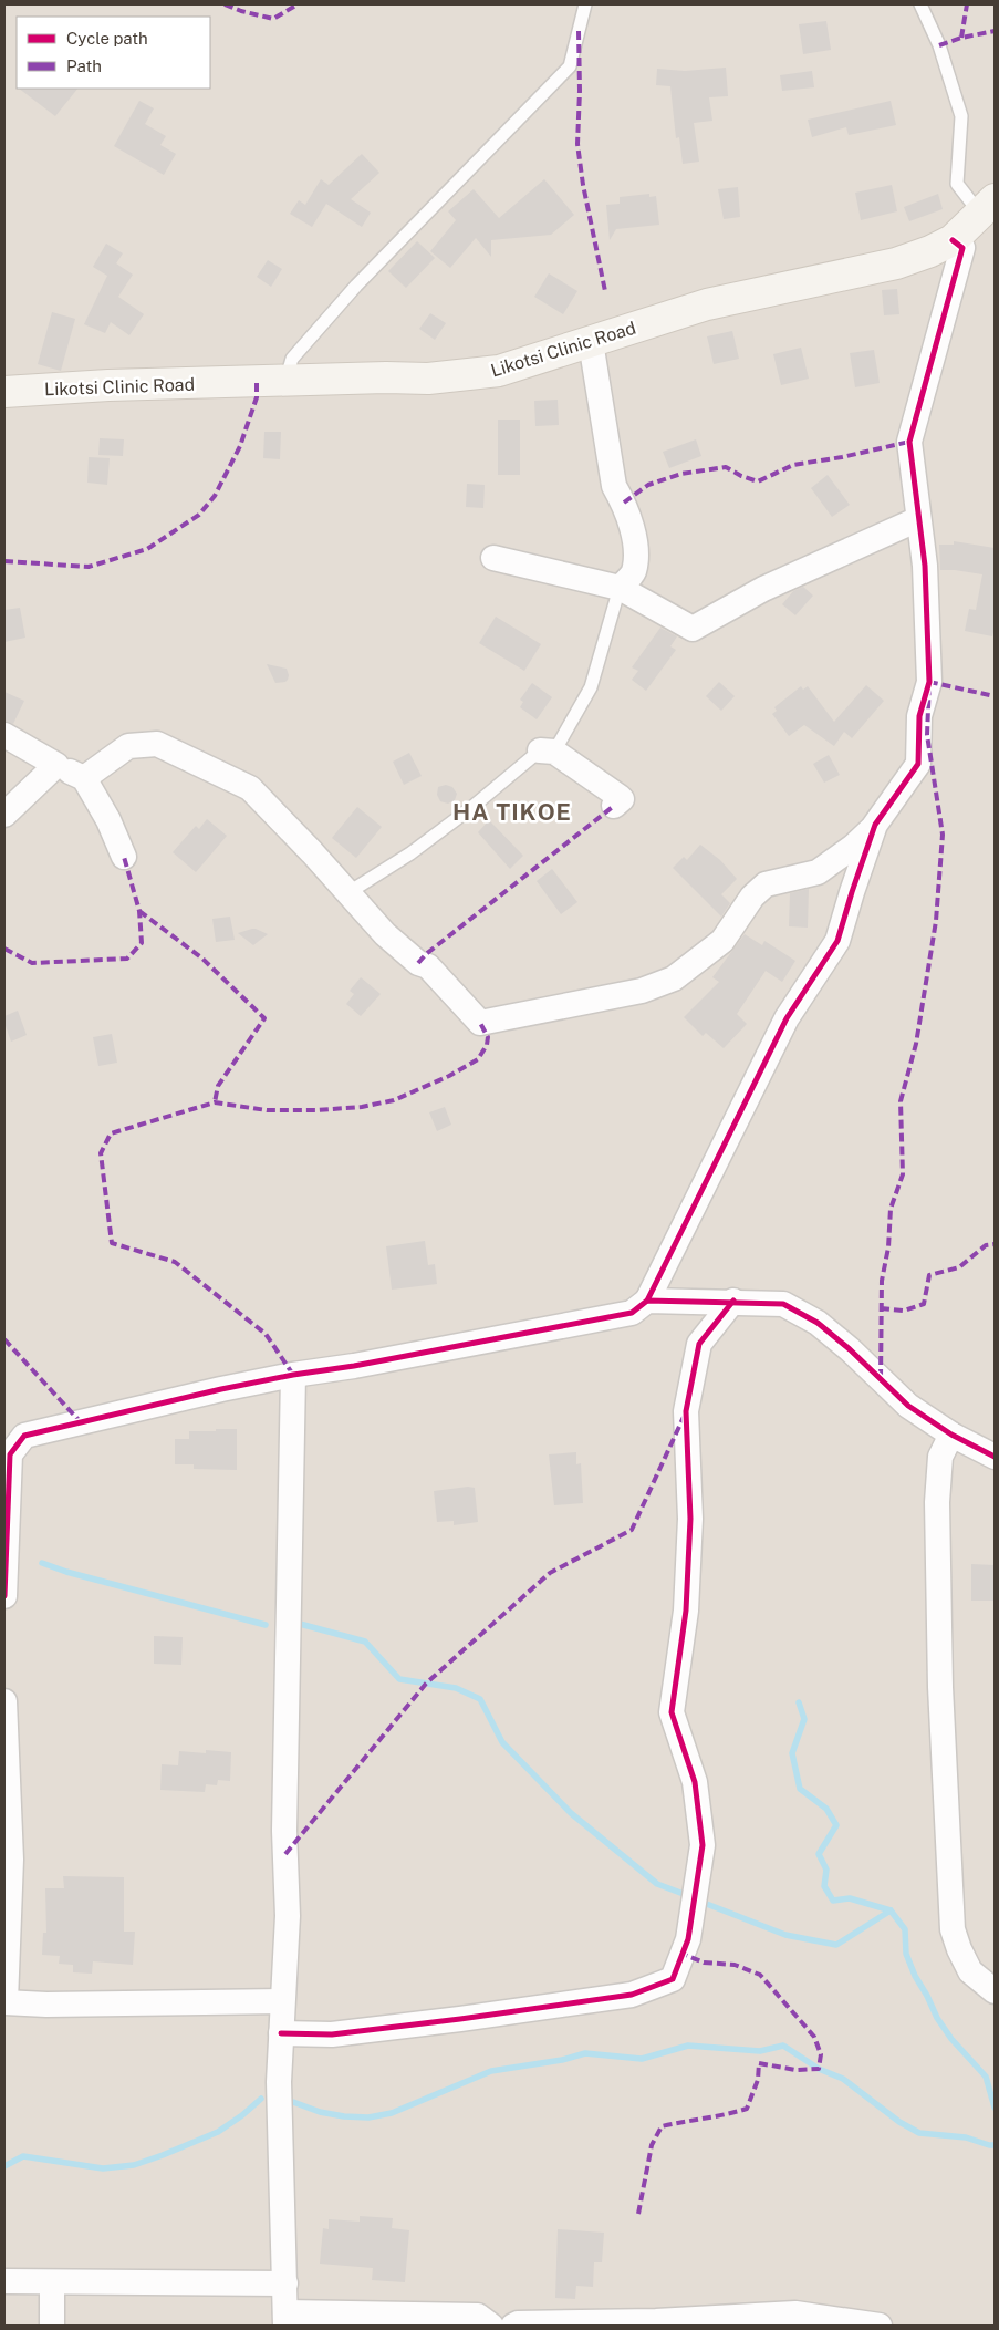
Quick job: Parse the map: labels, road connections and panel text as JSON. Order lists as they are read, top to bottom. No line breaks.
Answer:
{"streets":{"street":["Likotsi Clinic Road"]},"districts":["HA TIKOE"],"legend":["Cycle path","Path"]}
